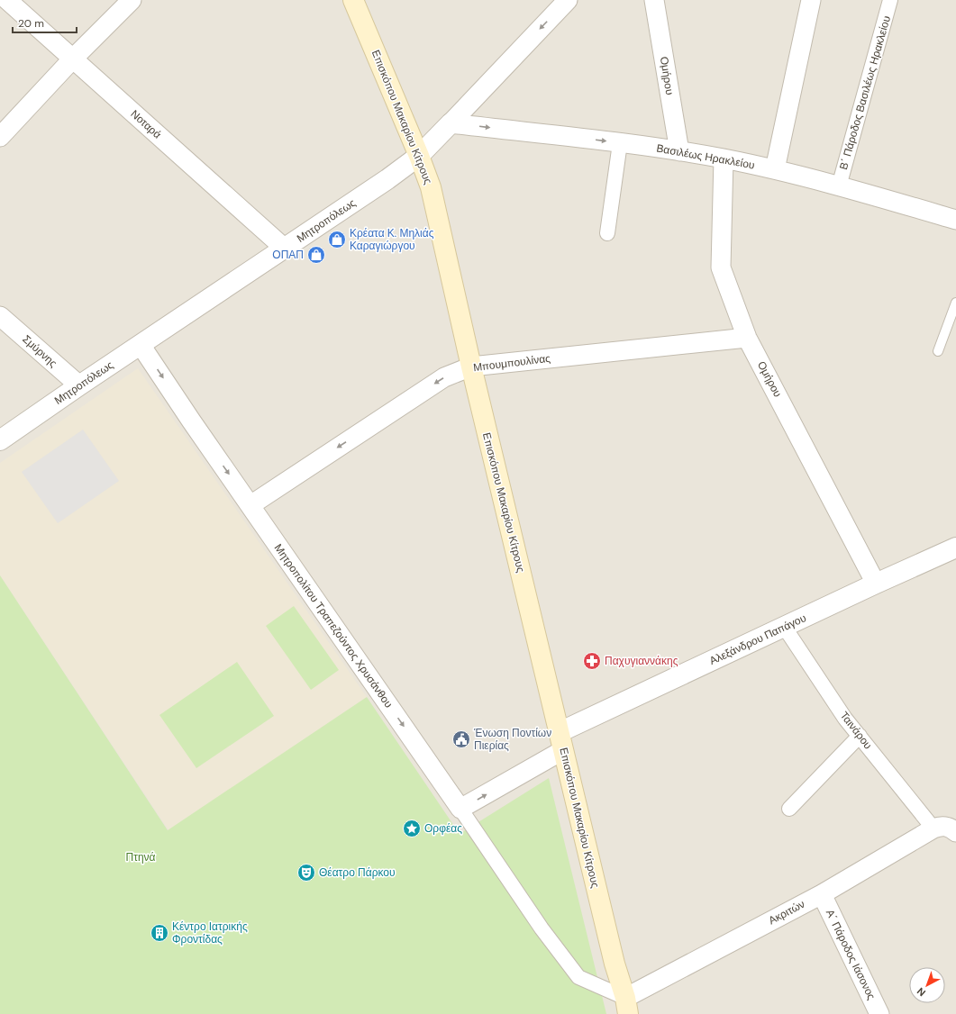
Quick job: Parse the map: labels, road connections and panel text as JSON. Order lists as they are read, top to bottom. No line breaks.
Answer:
{"streets":{"main road":["Επισκόπου Μακαρίου Κίτρους"],"street":["Ομήρου","Β΄ Πάροδος Βασιλέως Ηρακλείου","Νοταρά","Βασιλέως Ηρακλείου","Μητροπόλεως","Σμύρνης","Μπουμπουλίνας","Μητροπολίτου Τραπεζούντος Χρυσάνθου","Αλεξάνδρου Παπάγου","Ταινάρου","Ακριτών","Α΄ Πάροδος Ιάσονος"]},"crossings":[["Ομήρου","Βασιλέως Ηρακλείου"],["Ομήρου","Μπουμπουλίνας"],["Ομήρου","Αλεξάνδρου Παπάγου"],["Β΄ Πάροδος Βασιλέως Ηρακλείου","Βασιλέως Ηρακλείου"],["Επισκόπου Μακαρίου Κίτρους","Μητροπόλεως"],["Επισκόπου Μακαρίου Κίτρους","Μπουμπουλίνας"],["Επισκόπου Μακαρίου Κίτρους","Αλεξάνδρου Παπάγου"],["Επισκόπου Μακαρίου Κίτρους","Ακριτών"],["Νοταρά","Μητροπόλεως"],["Βασιλέως Ηρακλείου","Μητροπόλεως"],["Μητροπόλεως","Σμύρνης"],["Μητροπόλεως","Μητροπολίτου Τραπεζούντος Χρυσάνθου"],["Μπουμπουλίνας","Μητροπολίτου Τραπεζούντος Χρυσάνθου"],["Αλεξάνδρου Παπάγου","Ταινάρου"],["Ταινάρου","Ακριτών"],["Ακριτών","Α΄ Πάροδος Ιάσονος"]],"one_way":["Μπουμπουλίνας","Μητροπολίτου Τραπεζούντος Χρυσάνθου"],"parks":["Πτηνά"],"places":{"shop":["Κρέατα Κ. Μηλιάς Καραγιώργου","ΟΠΑΠ"],"pharmacy":["Παχυγιαννάκης"],"public building":["Ένωση Ποντίων Πιερίας"],"place":["Ορφέας"],"theatre":["Θέατρο Πάρκου"],"building":["Κέντρο Ιατρικής Φροντίδας"]},"scale_bar":"20 m","north":"bottom left"}
